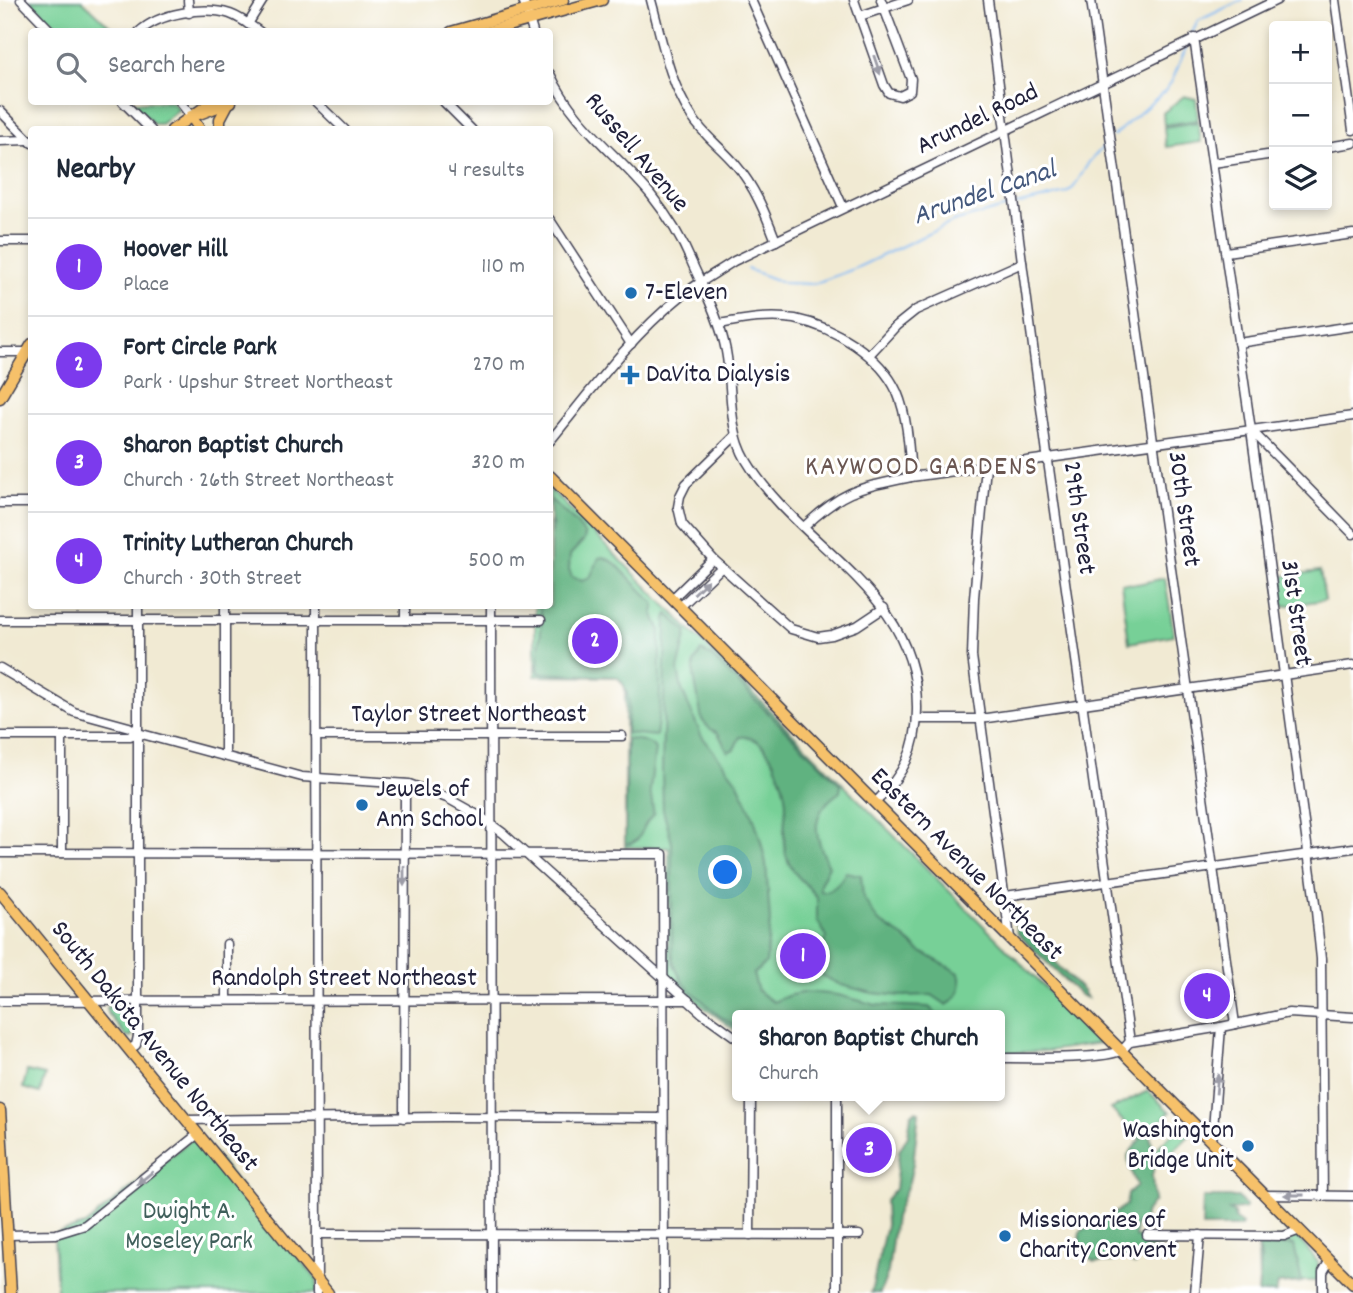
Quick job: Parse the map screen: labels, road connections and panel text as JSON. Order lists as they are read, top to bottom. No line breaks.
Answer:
{"streets":{"main road":["Eastern Avenue Northeast","South Dakota Avenue Northeast"],"street":["Arundel Road","Russell Avenue","30th Street","29th Street","31st Street","Taylor Street Northeast","Randolph Street Northeast"]},"crossings":[["Arundel Road","Russell Avenue"],["Arundel Road","30th Street"],["Arundel Road","29th Street"],["Arundel Road","31st Street"],["Russell Avenue","Eastern Avenue Northeast"],["Randolph Street Northeast","South Dakota Avenue Northeast"]],"districts":["KAYWOOD GARDENS"],"water":["Arundel Canal"],"parks":["Dwight A. Moseley Park"],"places":{"other":["7-Eleven","Jewels of Ann School","Washington Bridge Unit","Missionaries of Charity Convent"],"health":["DaVita Dialysis"]},"page":{"map_buttons":["+","−"],"search":"Search here","heading":["Nearby","4 results"],"list":[{"mark":"1","name":"Hoover Hill","note":"Place","value":"110 m"},{"mark":"2","name":"Fort Circle Park","note":"Park · Upshur Street Northeast","value":"270 m"},{"mark":"3","name":"Sharon Baptist Church","note":"Church · 26th Street Northeast","value":"320 m"},{"mark":"4","name":"Trinity Lutheran Church","note":"Church · 30th Street","value":"500 m"}],"pins":["2","1","4","3"],"popup":["Sharon Baptist Church","Church"]}}
